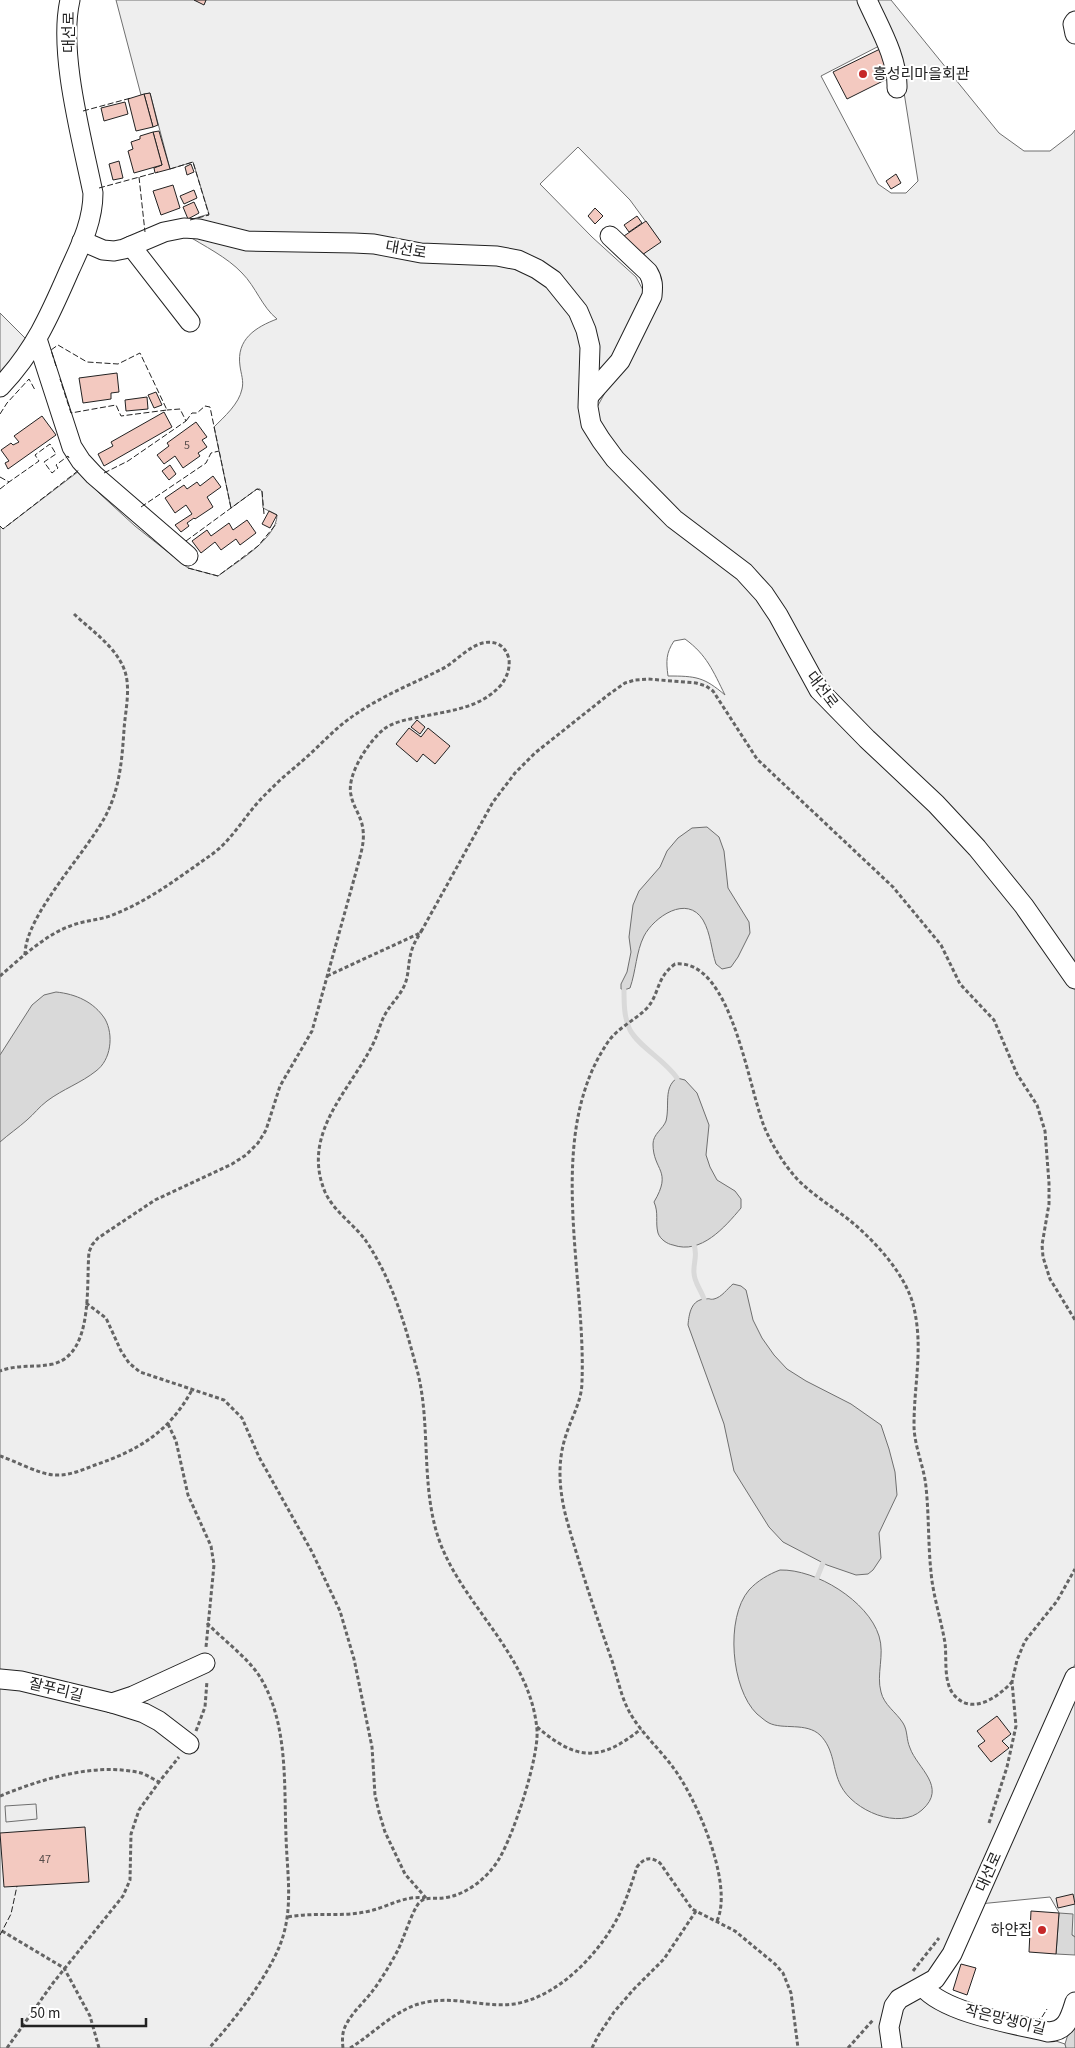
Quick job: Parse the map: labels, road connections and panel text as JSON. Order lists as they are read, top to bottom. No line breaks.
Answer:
{"streets":{"lane":["대선로","잘푸리길","작은망생이길"]},"crossings":[["대선로","작은망생이길"]],"places":["흥성리마을회관","하얀집"],"house_numbers":["5","47"],"scale_bar":"50 m"}
